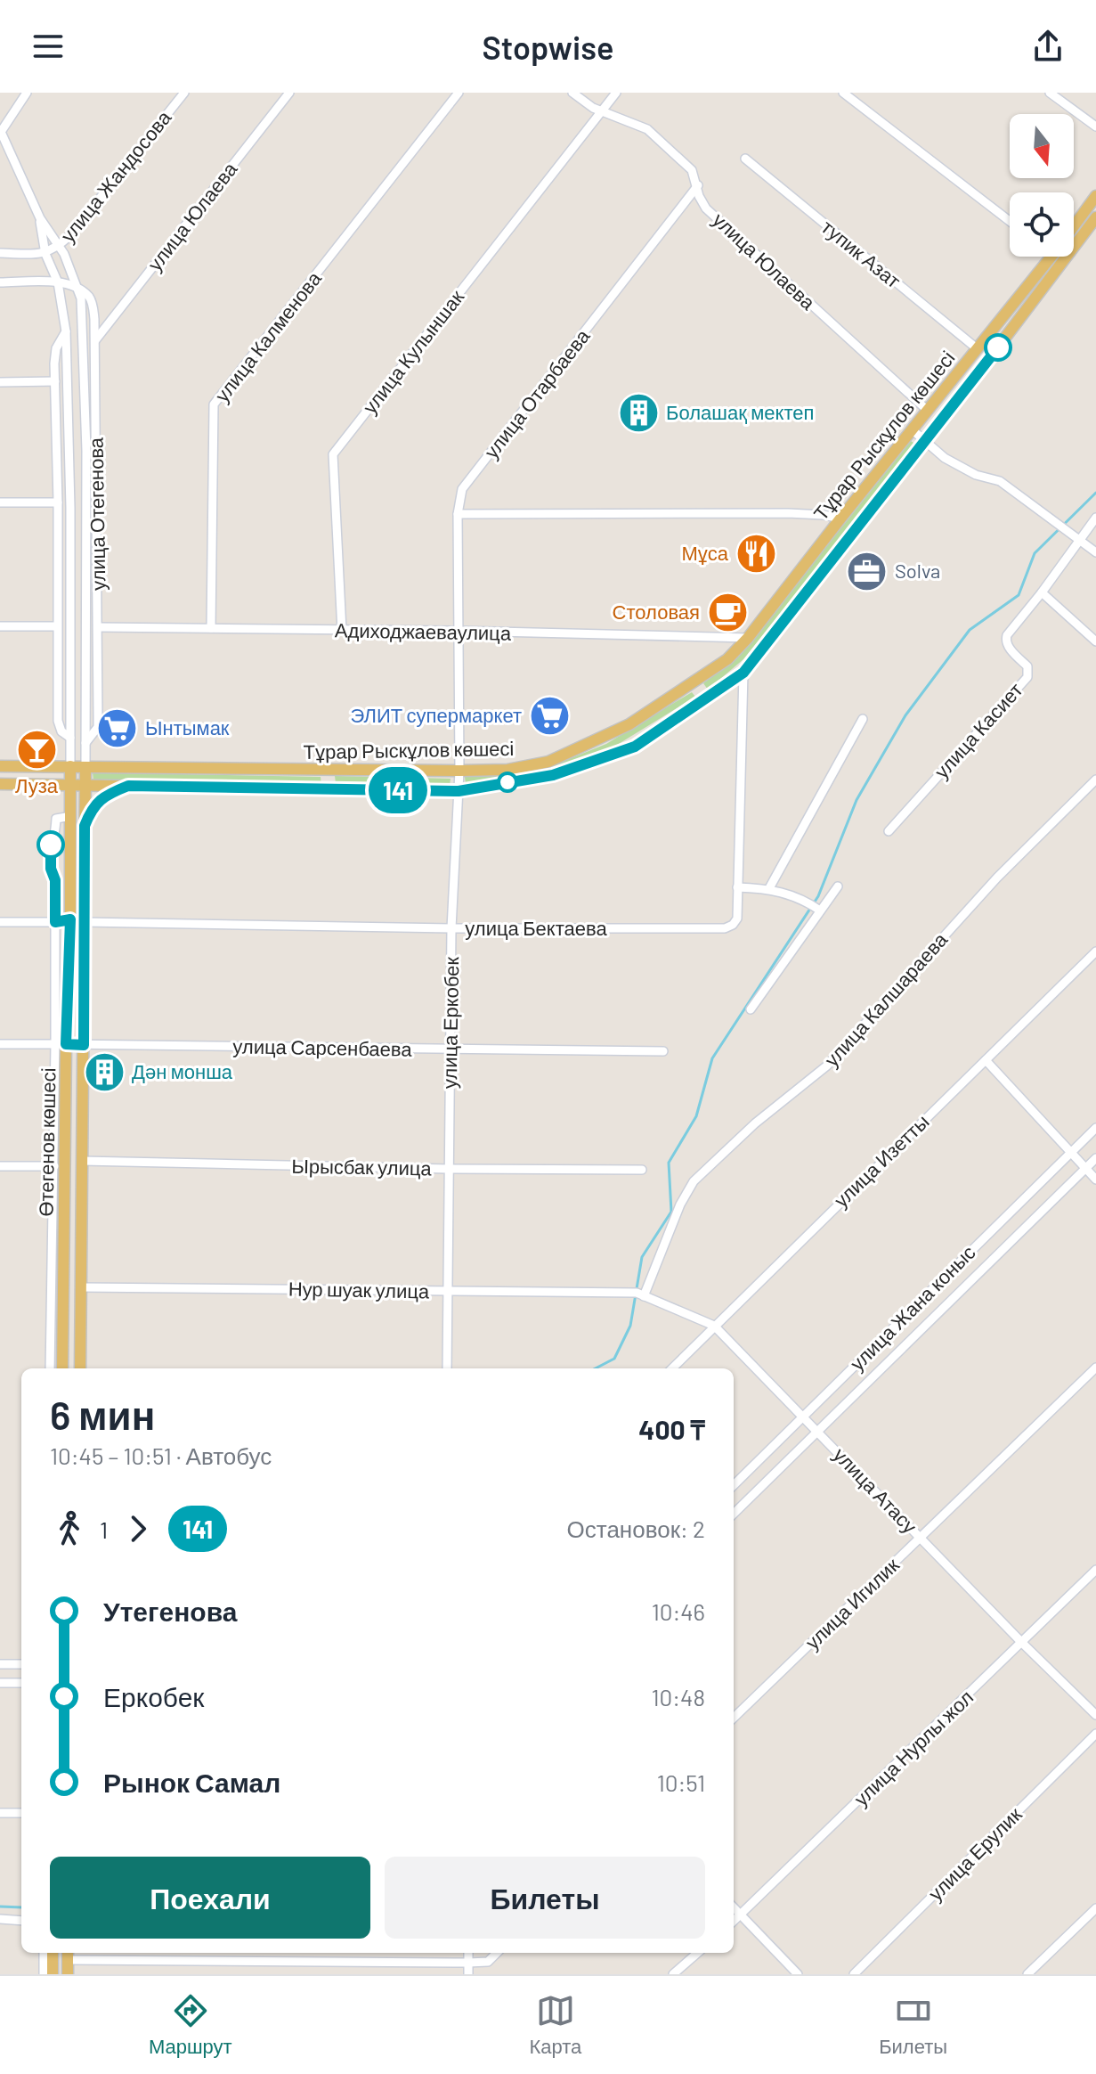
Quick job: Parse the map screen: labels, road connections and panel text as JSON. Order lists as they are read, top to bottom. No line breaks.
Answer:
{"streets":{"main road":["Тұрар Рыскұлов көшесі","Өтегенов көшесі"],"street":["улица Жандосова","улица Юлаева","тупик Азат","улица Калменова","улица Кулыншак","улица Отарбаева","улица Отегенова","Адиходжаеваулица","улица Касиет","улица Бектаева","улица Калшараева","улица Еркобек","улица Сарсенбаева","улица Изетты","Ырысбак улица","Нур шуак улица","улица Жана коныс","улица Атасу","улица Игилик","улица Нурлы жол","улица Ерулик"]},"crossings":[["улица Жандосова","улица Отегенова"],["улица Юлаева","улица Кулыншак"],["улица Юлаева","улица Отарбаева"],["улица Юлаева","Тұрар Рыскұлов көшесі"],["улица Юлаева","улица Отегенова"],["тупик Азат","Тұрар Рыскұлов көшесі"],["улица Калменова","Адиходжаеваулица"],["улица Кулыншак","Адиходжаеваулица"],["улица Отарбаева","Адиходжаеваулица"],["улица Отарбаева","улица Еркобек"],["Тұрар Рыскұлов көшесі","улица Отегенова"],["Тұрар Рыскұлов көшесі","Адиходжаеваулица"],["Тұрар Рыскұлов көшесі","улица Бектаева"],["Тұрар Рыскұлов көшесі","улица Еркобек"],["Тұрар Рыскұлов көшесі","Өтегенов көшесі"],["улица Отегенова","Адиходжаеваулица"],["улица Отегенова","Өтегенов көшесі"],["Адиходжаеваулица","улица Еркобек"],["улица Бектаева","улица Еркобек"],["улица Бектаева","Өтегенов көшесі"],["улица Калшараева","Нур шуак улица"],["улица Калшараева","улица Атасу"],["улица Еркобек","улица Сарсенбаева"],["улица Еркобек","Ырысбак улица"],["улица Еркобек","Нур шуак улица"],["улица Сарсенбаева","Өтегенов көшесі"],["Өтегенов көшесі","Ырысбак улица"],["Өтегенов көшесі","Нур шуак улица"],["улица Изетты","улица Атасу"],["Нур шуак улица","улица Атасу"],["улица Жана коныс","улица Атасу"],["улица Атасу","улица Игилик"],["улица Атасу","улица Нурлы жол"]],"places":{"building":["Болашақ мектеп","Дән монша"],"restaurant":["Мұса"],"office":["Solva"],"cafe":["Столовая"],"supermarket":["ЭЛИТ супермаркет","Ынтымак"],"bar":["Луза"]},"lines":["bus line 141"],"north":"bottom","page":{"header":"Stopwise","on_map":"141","heading":["6 мин","10:45 – 10:51 · Автобус","400 ₸"],"legs":["1","141","Остановок: 2"],"list":[{"name":"Утегенова","value":"10:46"},{"name":"Еркобек","value":"10:48"},{"name":"Рынок Самал","value":"10:51"}],"buttons":["Поехали","Билеты"],"tabs":["Маршрут","Карта","Билеты"]}}
